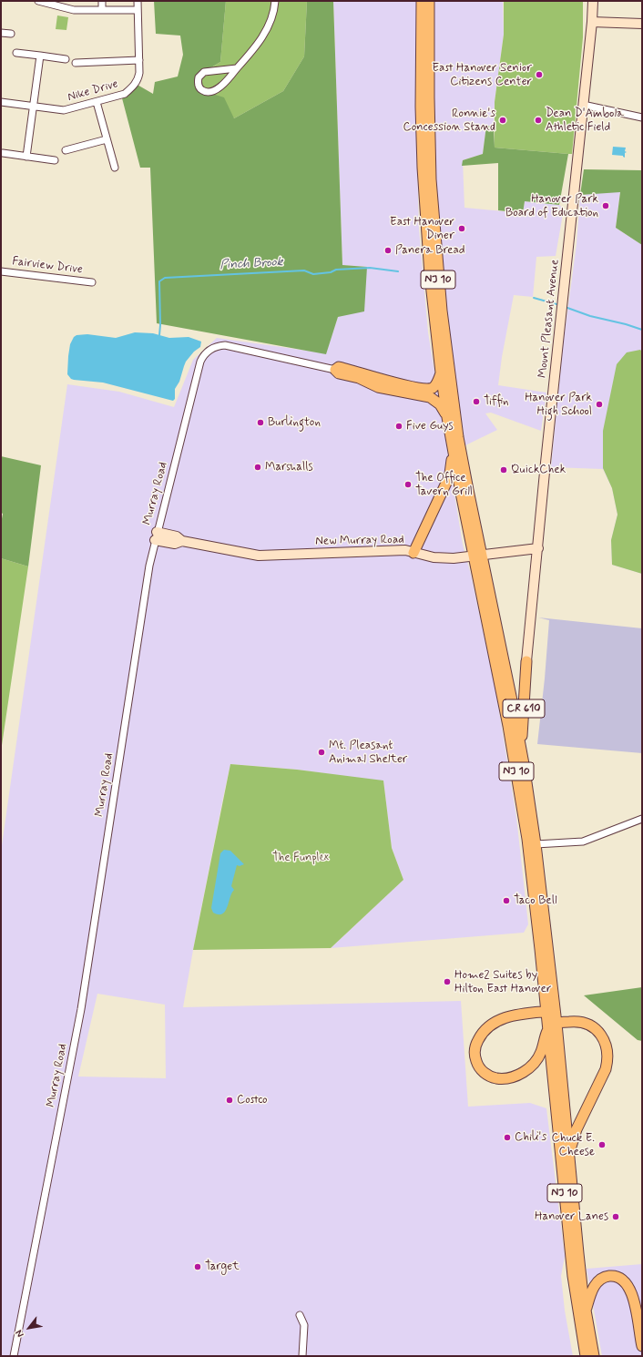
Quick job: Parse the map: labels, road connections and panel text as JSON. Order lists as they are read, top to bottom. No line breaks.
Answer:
{"streets":{"main road":["NJ 10","CR 610"],"street":["Nike Drive","Fairview Drive","Mount Pleasant Avenue","Murray Road","New Murray Road"]},"crossings":[["NJ 10","New Murray Road"],["NJ 10","CR 610"],["Mount Pleasant Avenue","New Murray Road"],["Mount Pleasant Avenue","CR 610"],["Murray Road","New Murray Road"]],"water":["Pinch Brook"],"parks":["The Funplex"],"places":["East Hanover Senior Citizens Center","Ronnie's Concession Stand","Dean D'Ambola Athletic Field","Hanover Park Board of Education","East Hanover Diner","Panera Bread","Tiffin","Hanover Park High School","Burlington","Five Guys","Marshalls","QuickChek","The Office Tavern Grill","Mt. Pleasant Animal Shelter","Taco Bell","Home2 Suites by Hilton East Hanover","Costco","Chili's","Chuck E. Cheese","Hanover Lanes","Target"],"north":"bottom left"}
